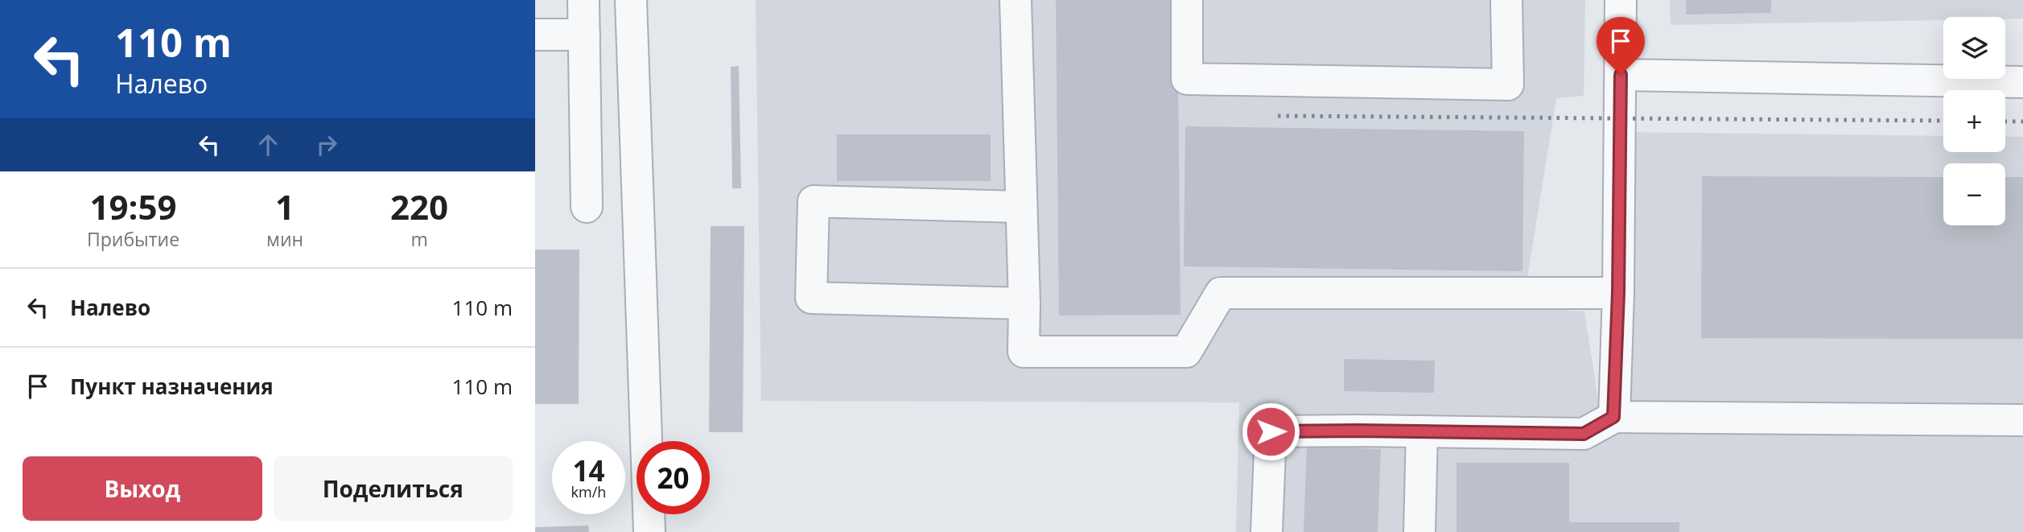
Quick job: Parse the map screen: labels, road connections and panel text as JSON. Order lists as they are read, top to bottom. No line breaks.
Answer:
{"page":{"turn":["110 m","Налево"],"map_buttons":["+","−"],"eta":["19:59","Прибытие","1","мин","220","m"],"list":[{"name":"Налево","value":"110 m"},{"name":"Пункт назначения","value":"110 m"}],"speed":"14 km/h","limit":"20","buttons":["Выход","Поделиться"]}}
